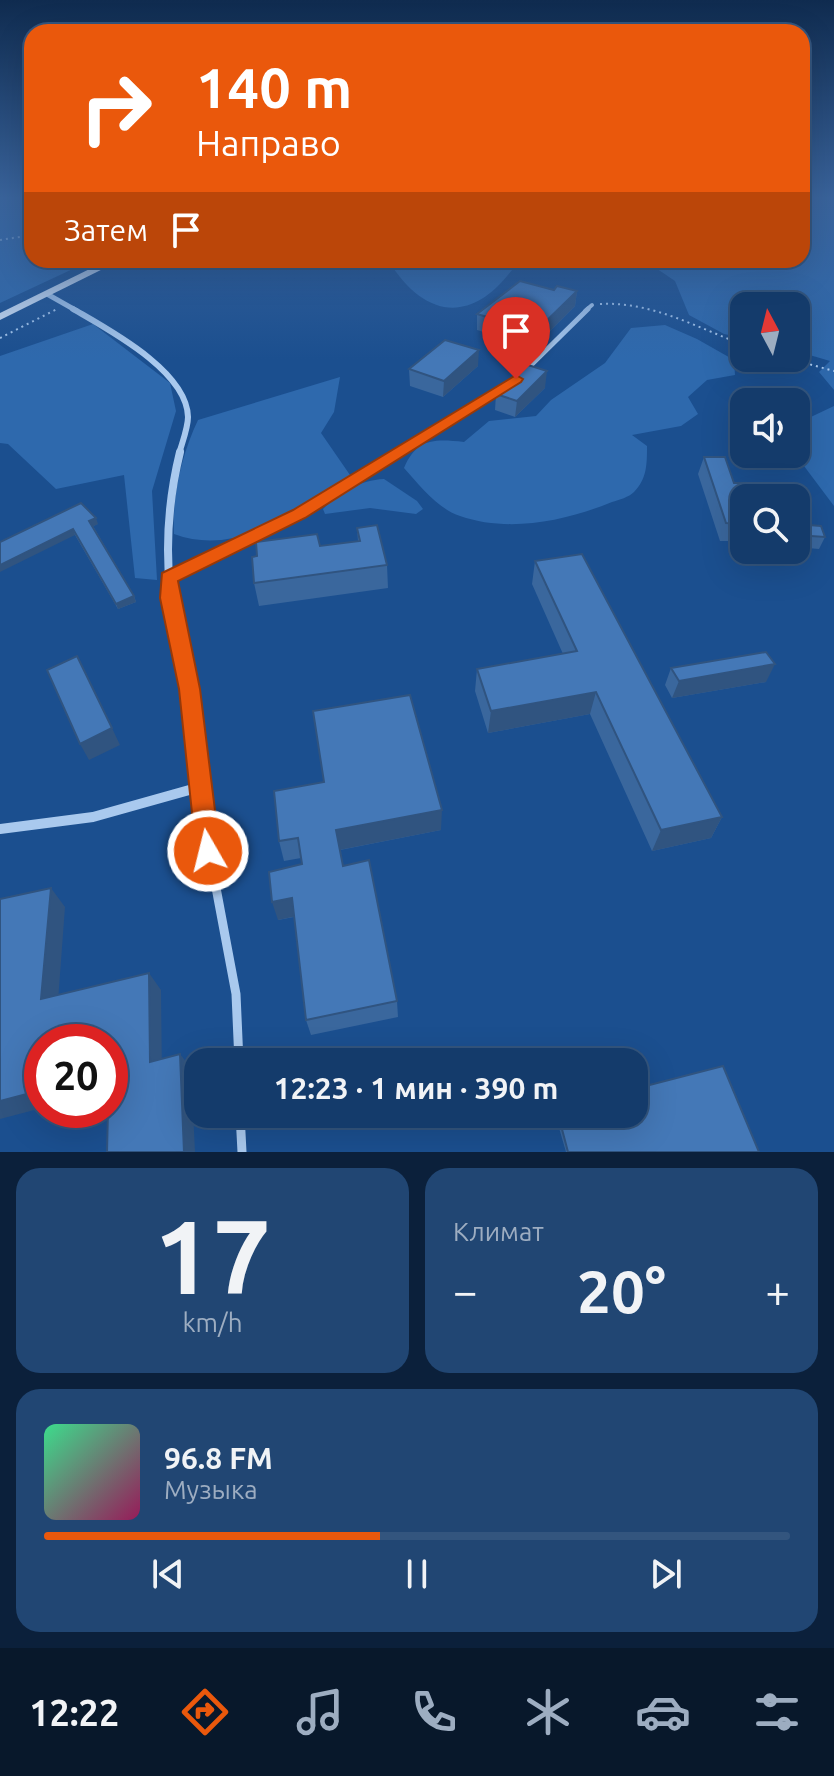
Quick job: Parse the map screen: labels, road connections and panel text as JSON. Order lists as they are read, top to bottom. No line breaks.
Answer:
{"north":"top","page":{"turn":["140 m","Направо"],"then":"Затем","limit":"20","trip":"12:23 · 1 мин · 390 m","tile":[["17","km/h"],"Климат"],"heat":["−","20°","+"],"song":["96.8 FM","Музыка"],"tabs":"12:22"}}
